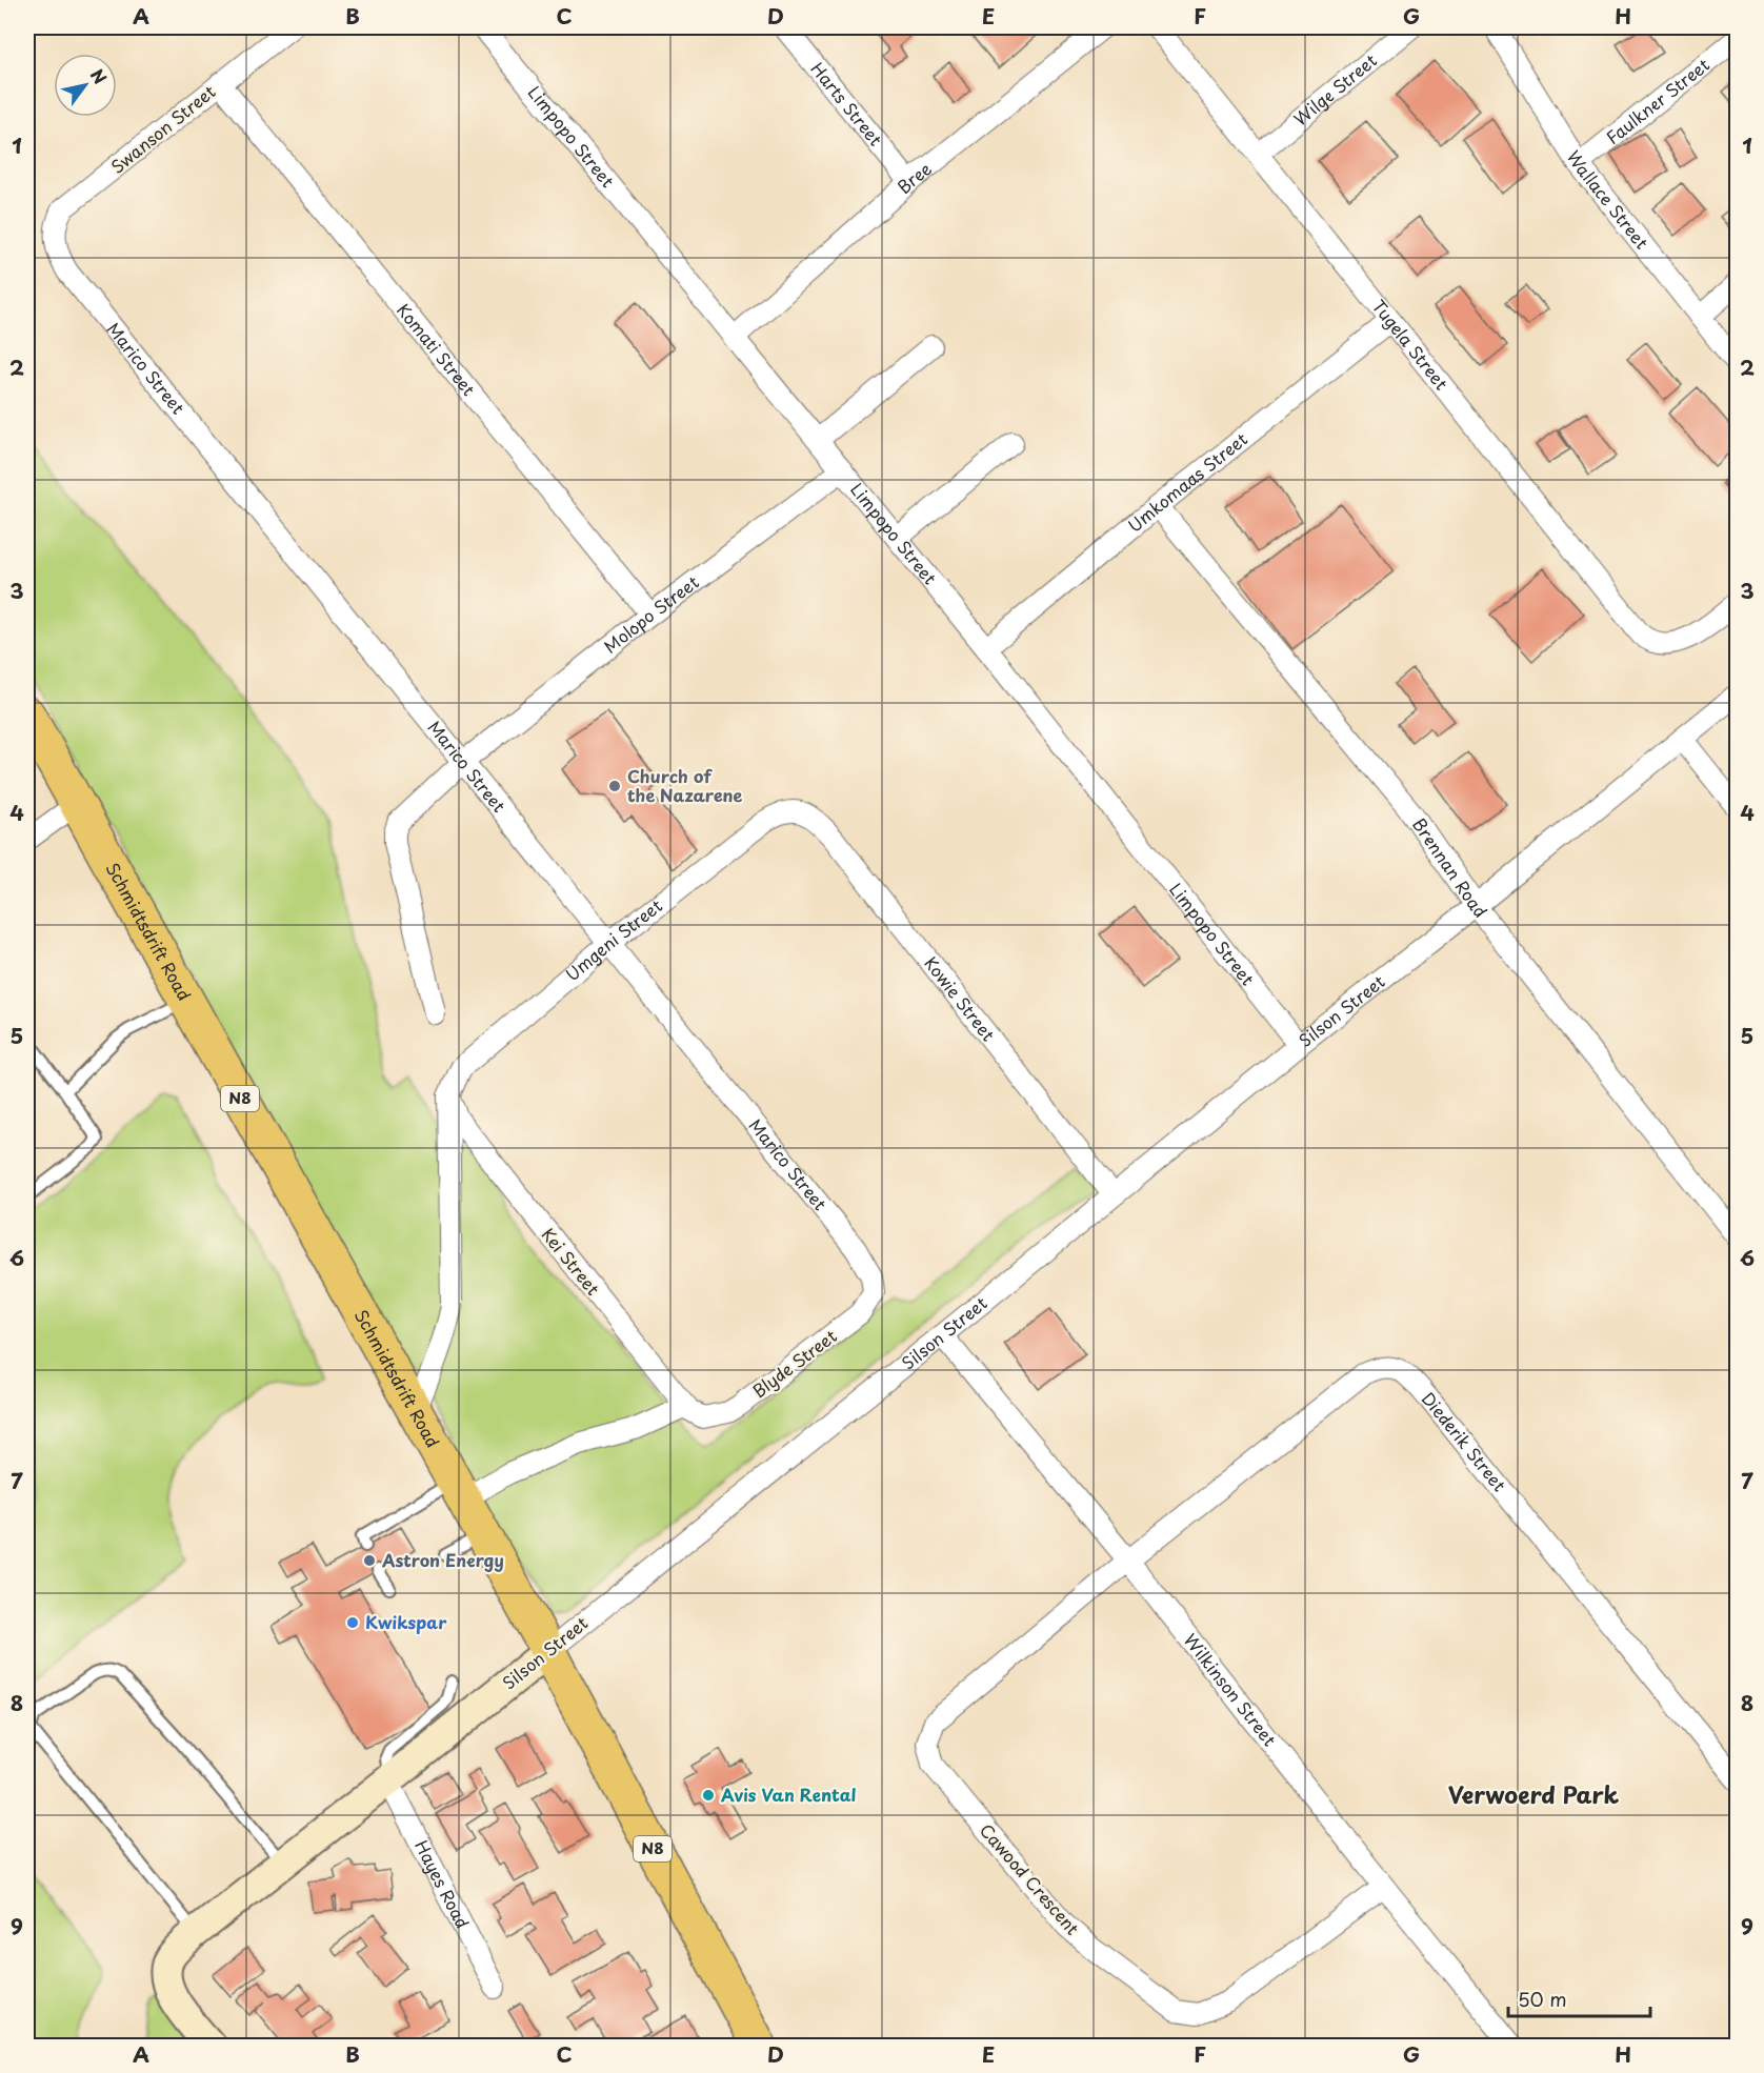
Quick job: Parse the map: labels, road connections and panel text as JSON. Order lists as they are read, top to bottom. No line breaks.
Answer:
{"streets":{"highway":["Schmidtsdrift Road","N8"],"street":["Wilge Street","Faulkner Street","Harts Street","Swanson Street","Limpopo Street","Bree","Wallace Street","Tugela Street","Komati Street","Marico Street","Umkomaas Street","Molopo Street","Brennan Road","Umgeni Street","Kowie Street","Silson Street","Kei Street","Blyde Street","Diederik Street","Wilkinson Street","Cawood Crescent","Hayes Road"]},"crossings":[["Wilge Street","Tugela Street"],["Faulkner Street","Wallace Street"],["Harts Street","Bree"],["Swanson Street","Komati Street"],["Swanson Street","Marico Street"],["Limpopo Street","Bree"],["Limpopo Street","Umkomaas Street"],["Limpopo Street","Molopo Street"],["Limpopo Street","Silson Street"],["Tugela Street","Umkomaas Street"],["Komati Street","Molopo Street"],["Marico Street","Molopo Street"],["Marico Street","Umgeni Street"],["Marico Street","Blyde Street"],["Umkomaas Street","Brennan Road"],["Brennan Road","Silson Street"],["Schmidtsdrift Road","Silson Street"],["Schmidtsdrift Road","Blyde Street"],["Umgeni Street","Kowie Street"],["Umgeni Street","Kei Street"],["Kowie Street","Silson Street"],["Silson Street","Wilkinson Street"],["Silson Street","Hayes Road"],["Kei Street","Blyde Street"],["Diederik Street","Wilkinson Street"],["Diederik Street","Cawood Crescent"],["Wilkinson Street","Cawood Crescent"]],"districts":["Verwoerd Park"],"places":["Church of the Nazarene","Astron Energy","Kwikspar","Avis Van Rental"],"scale_bar":"50 m","north":"top right","grid":{"columns":["A","B","C","D","E","F","G","H"],"rows":["1","2","3","4","5","6","7","8","9"]}}
